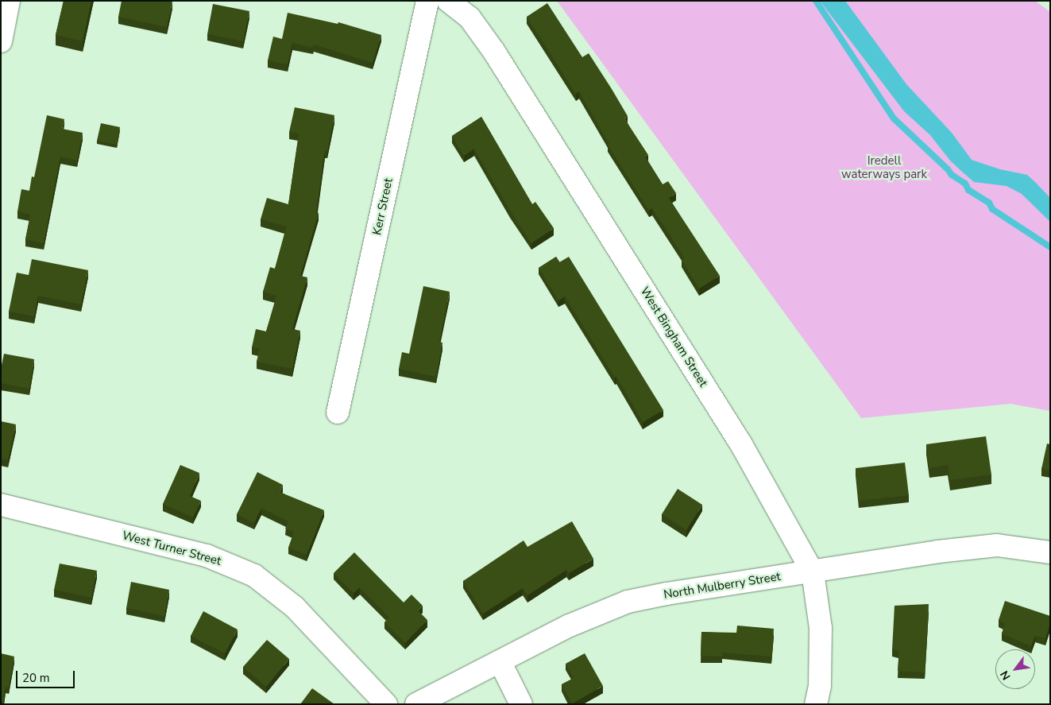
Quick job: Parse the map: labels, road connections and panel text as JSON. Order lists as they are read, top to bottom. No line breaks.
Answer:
{"streets":{"street":["Kerr Street","West Bingham Street","West Turner Street","North Mulberry Street"]},"crossings":[["West Bingham Street","North Mulberry Street"]],"parks":["Iredell waterways park"],"scale_bar":"20 m","north":"bottom left"}
